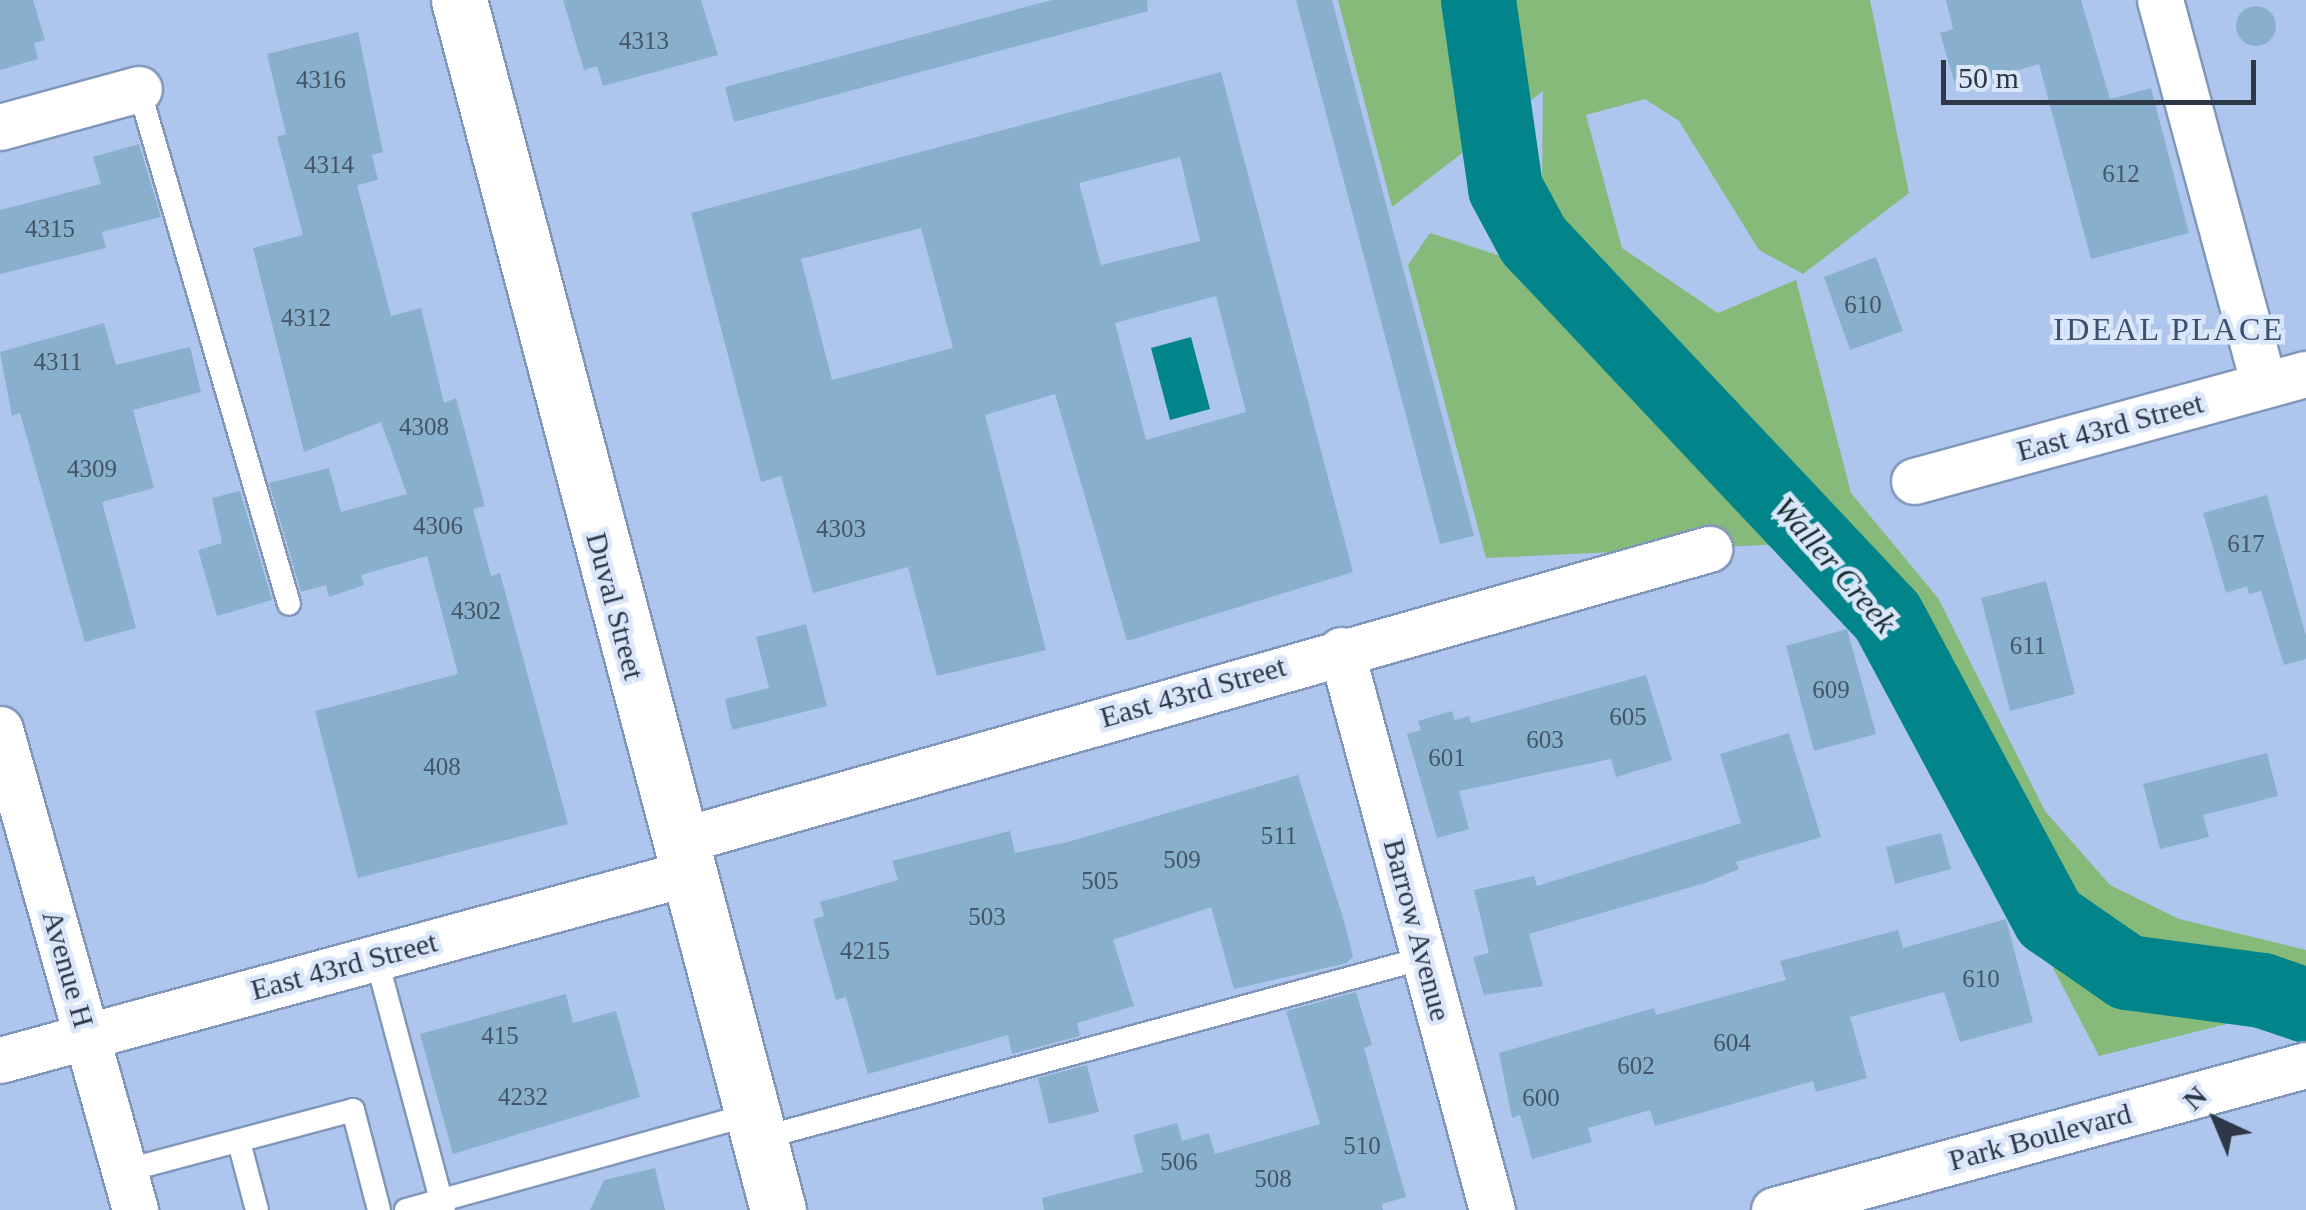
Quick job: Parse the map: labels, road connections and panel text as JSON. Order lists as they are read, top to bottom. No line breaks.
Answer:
{"streets":{"street":["East 43rd Street","Duval Street","Barrow Avenue","Avenue H","Park Boulevard"]},"crossings":[["East 43rd Street","Duval Street"],["East 43rd Street","Barrow Avenue"],["East 43rd Street","Avenue H"]],"districts":["IDEAL PLACE"],"water":["Waller Creek"],"house_numbers":["4313","4316","4314","612","4315","610","4312","4311","4308","4309","4306","4303","617","4302","611","609","605","603","601","408","511","509","505","503","4215","610","415","604","602","4232","600","510","506","508"],"scale_bar":"50 m","north":"top left"}
